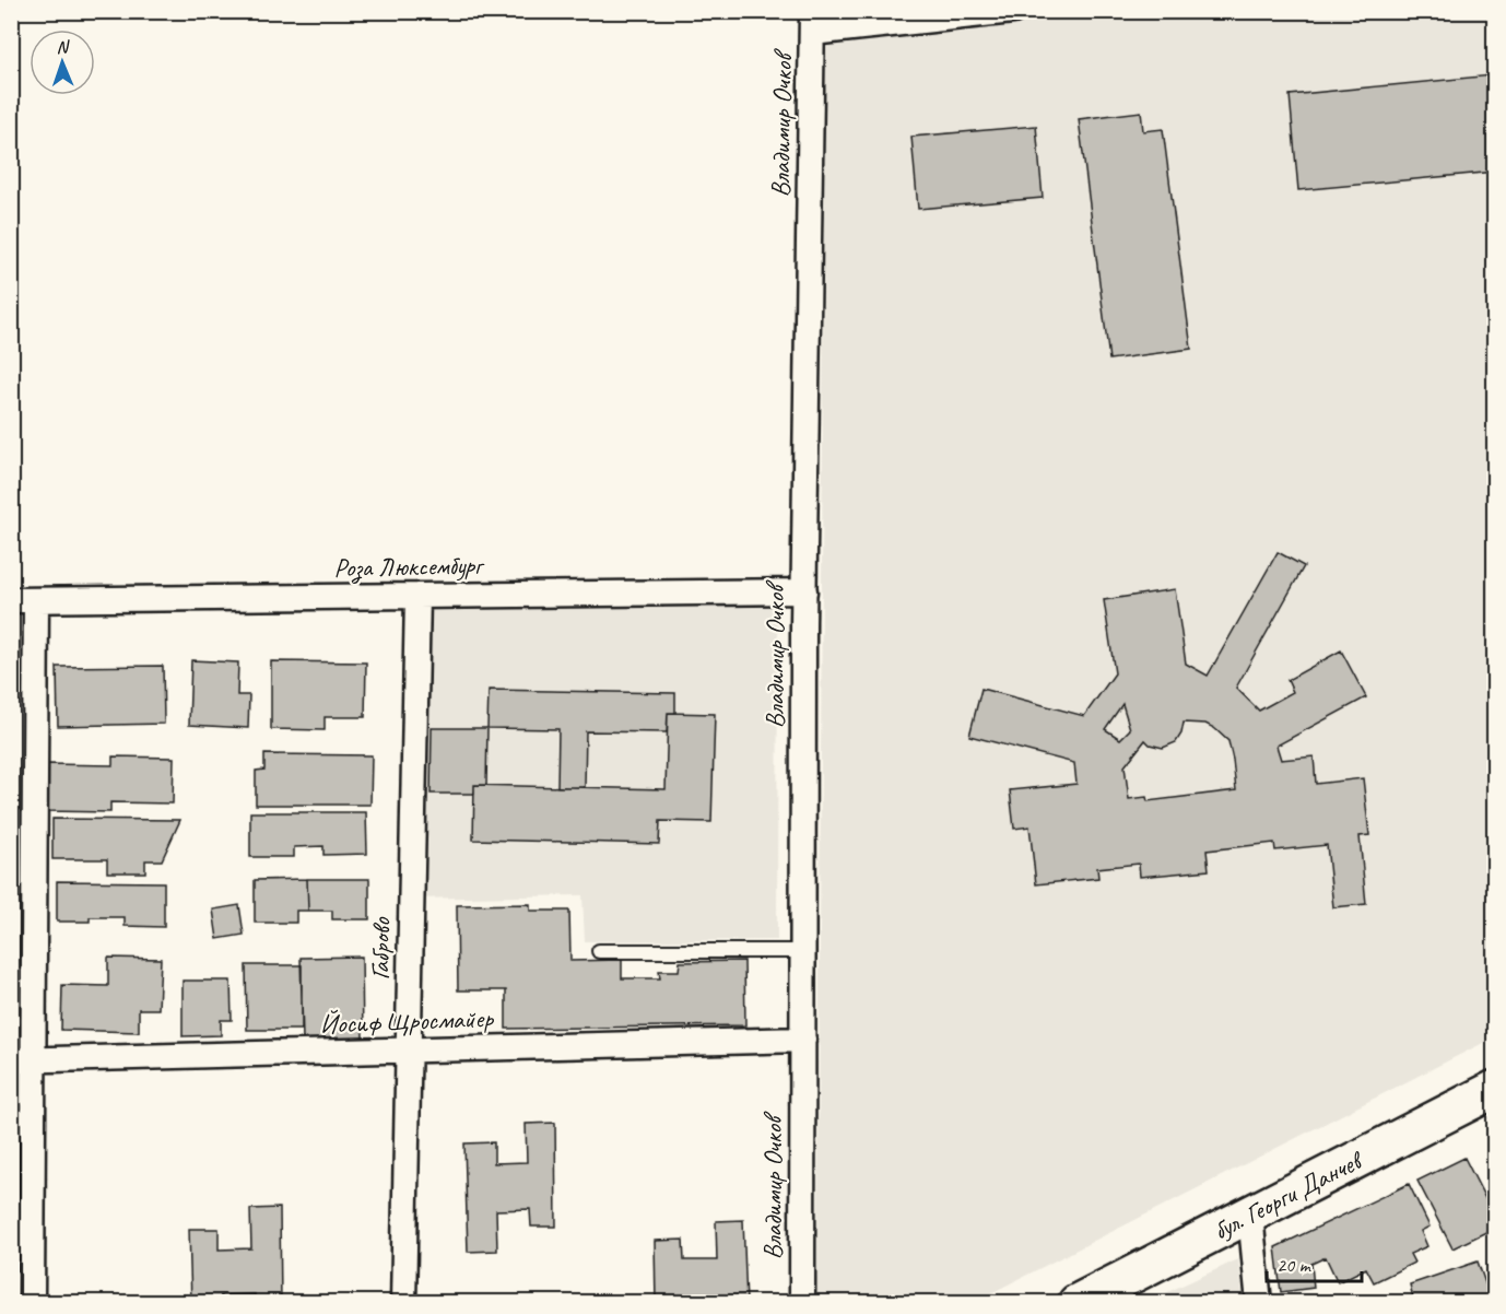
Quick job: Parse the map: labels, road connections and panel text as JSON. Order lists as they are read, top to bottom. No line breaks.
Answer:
{"streets":{"main road":["бул. Георги Данчев"],"street":["Владимир Очков","Роза Люксембург","Габрово","Йосиф Щросмайер"]},"crossings":[["Владимир Очков","Роза Люксембург"],["Владимир Очков","Йосиф Щросмайер"],["Роза Люксембург","Габрово"],["Габрово","Йосиф Щросмайер"]],"scale_bar":"20 m","north":"top"}
